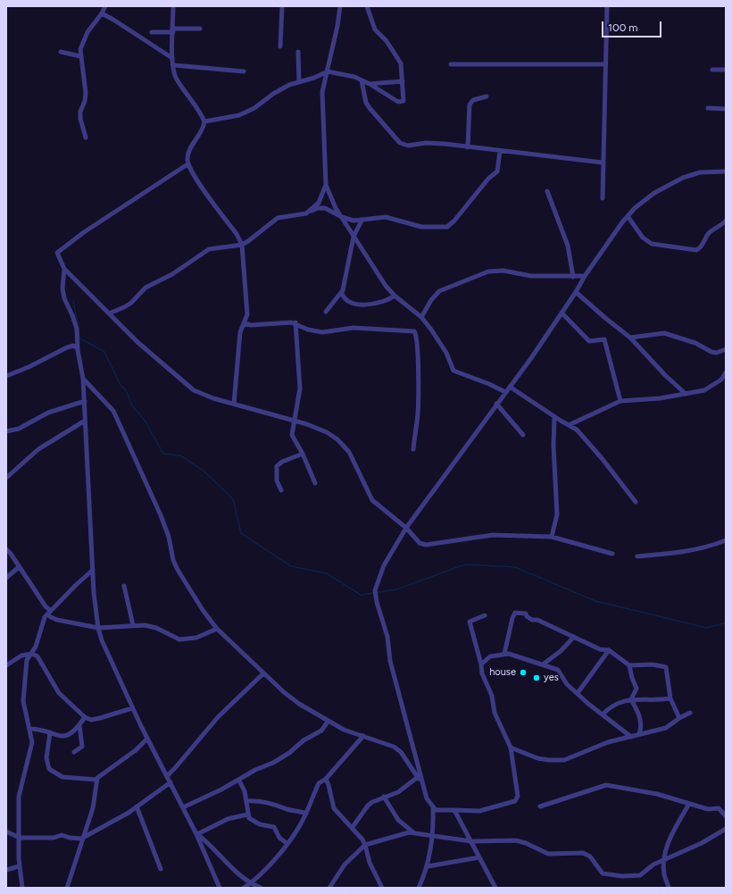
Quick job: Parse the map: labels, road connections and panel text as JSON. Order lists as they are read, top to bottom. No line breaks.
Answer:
{"places":["house","yes"],"scale_bar":"100 m"}
